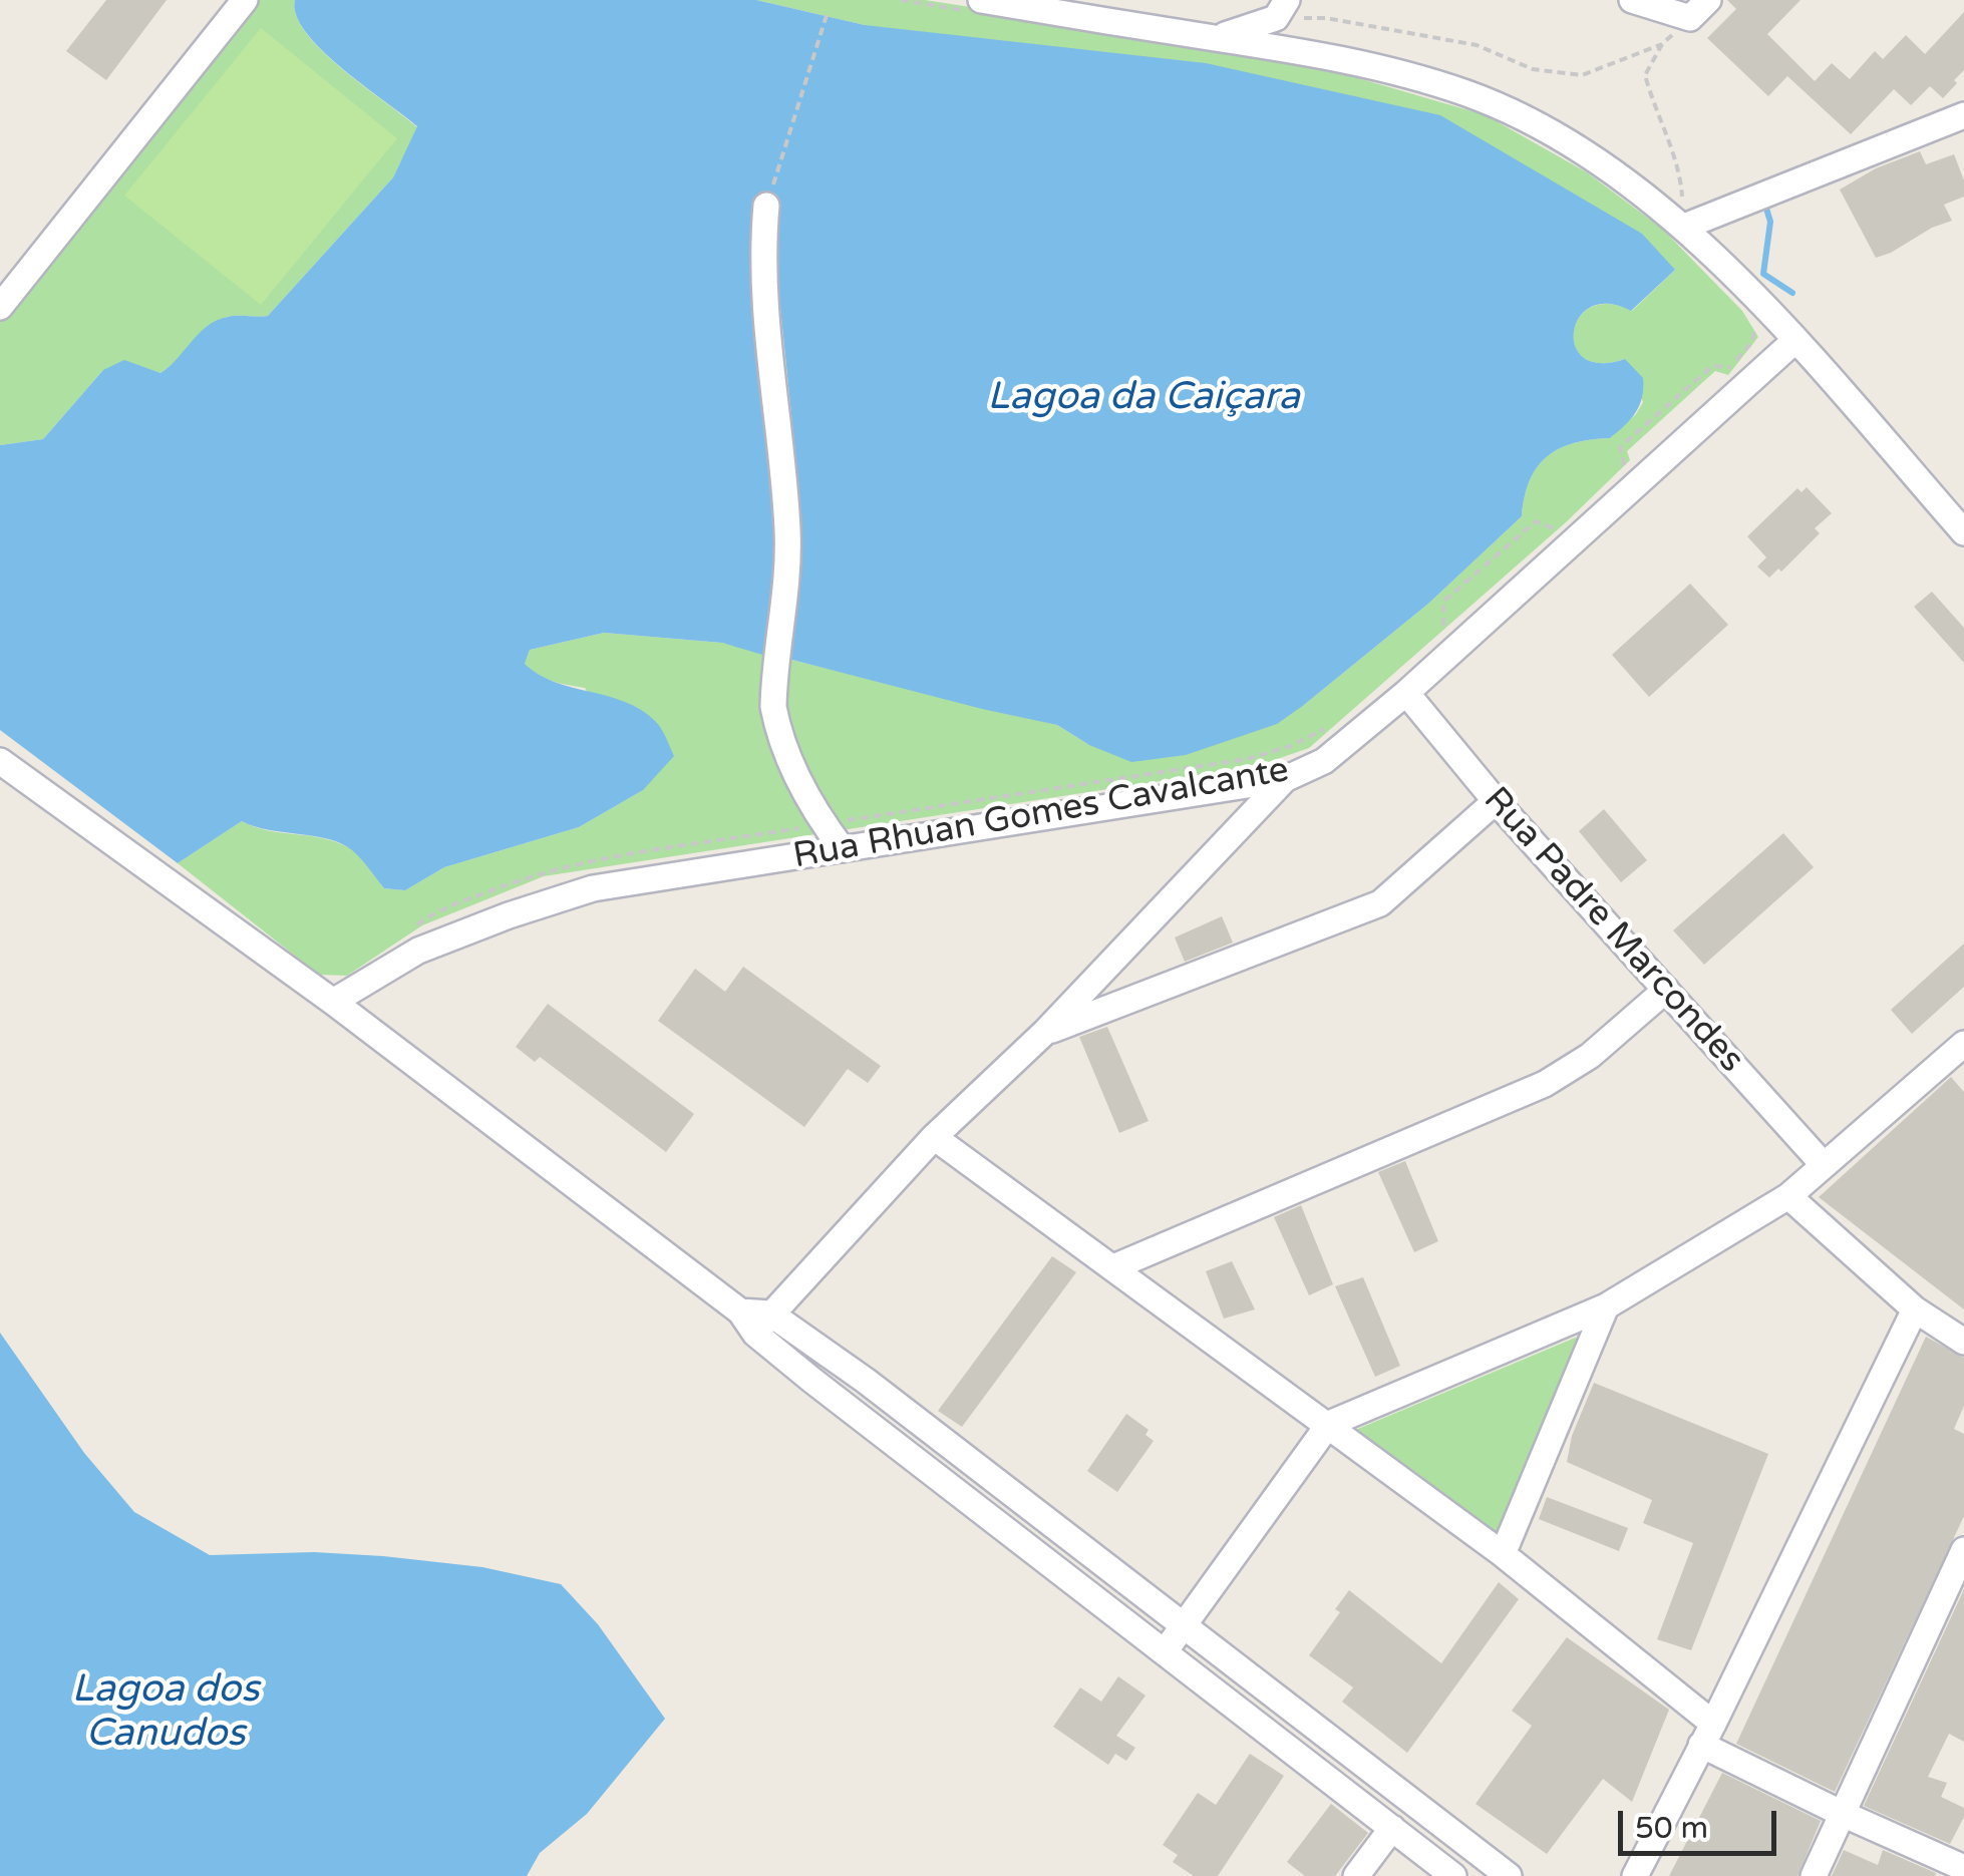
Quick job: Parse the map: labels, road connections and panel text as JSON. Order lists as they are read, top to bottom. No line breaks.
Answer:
{"streets":{"street":["Rua Rhuan Gomes Cavalcante","Rua Padre Marcondes"]},"crossings":[["Rua Rhuan Gomes Cavalcante","Rua Padre Marcondes"]],"water":["Lagoa da Caiçara","Lagoa dos Canudos"],"scale_bar":"50 m"}
